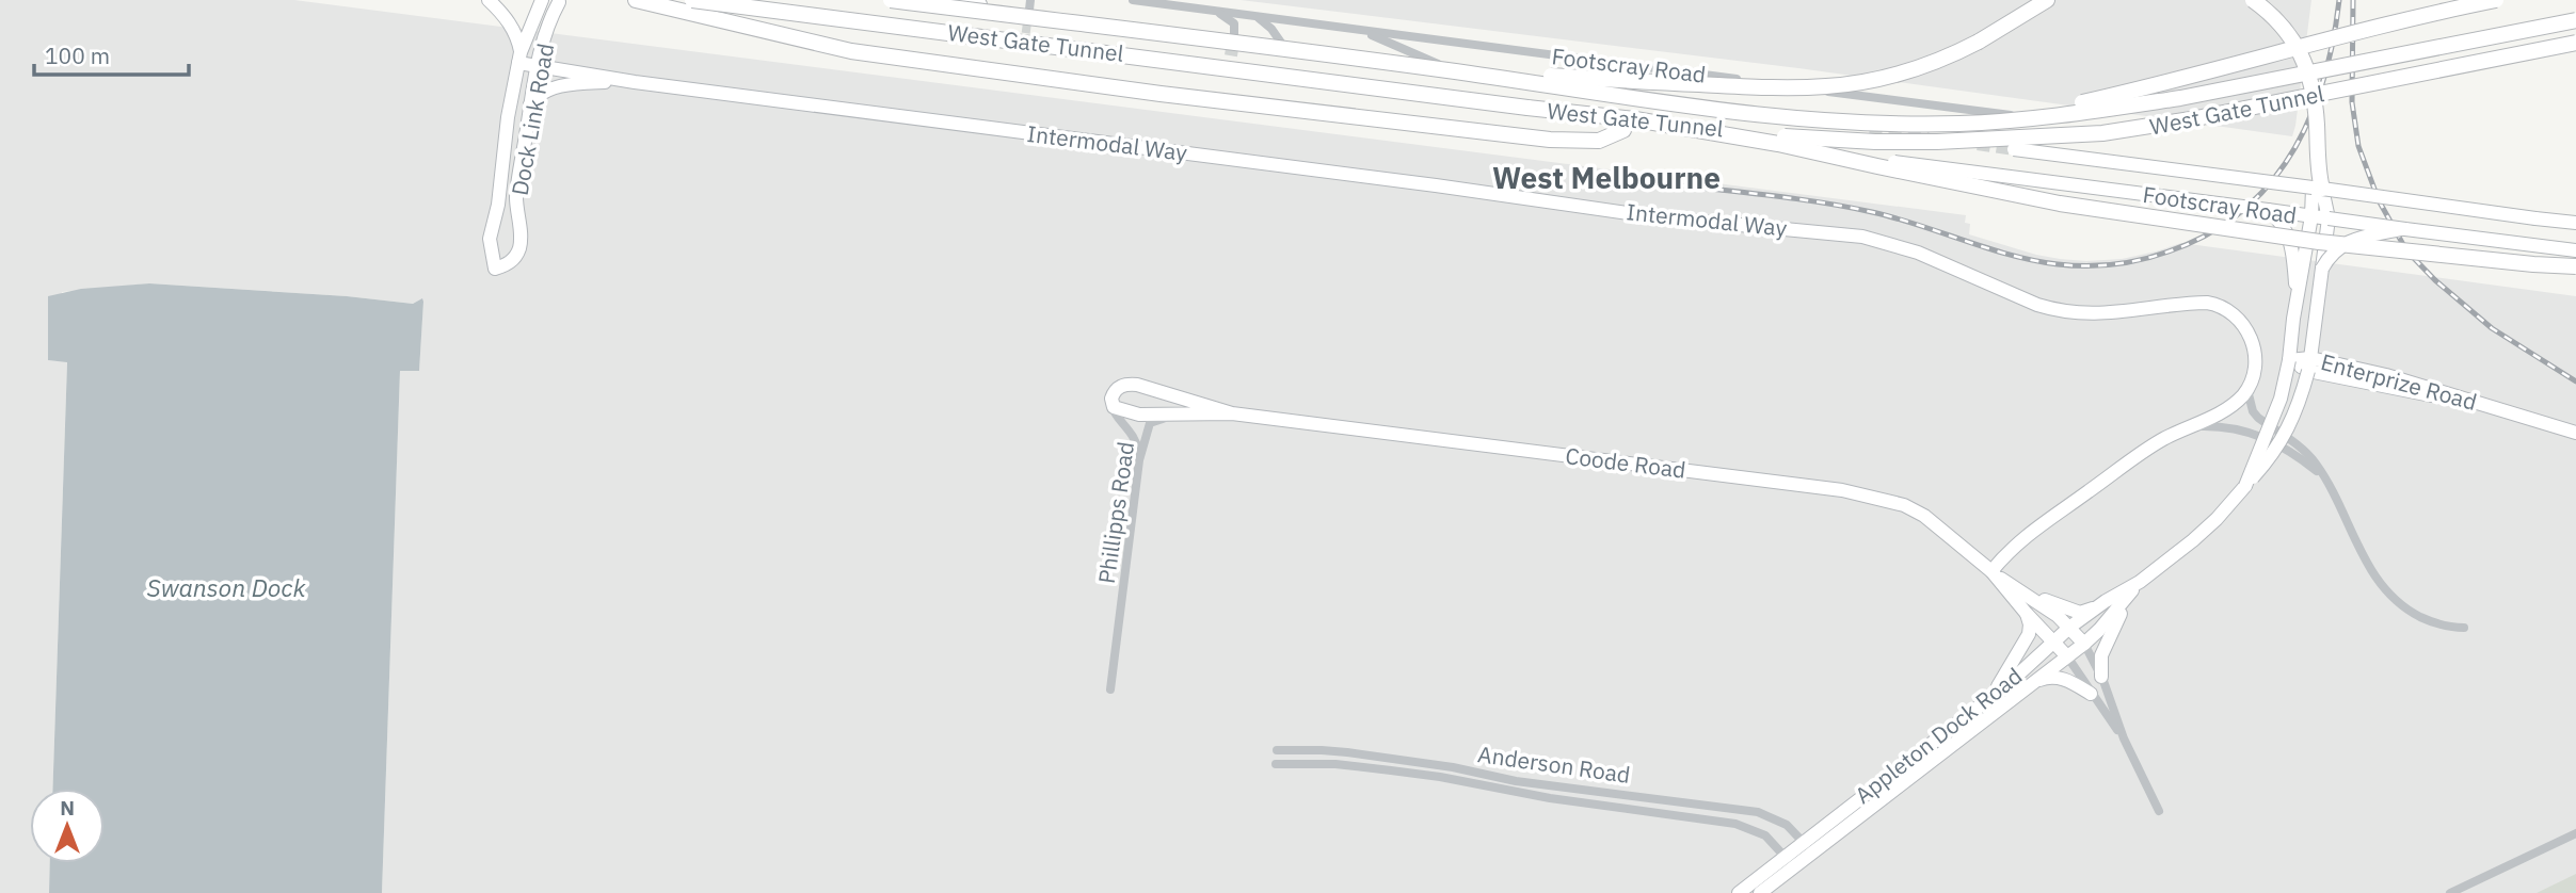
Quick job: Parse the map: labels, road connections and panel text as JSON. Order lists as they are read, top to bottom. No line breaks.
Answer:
{"streets":{"highway":["West Gate Tunnel"],"street":["Footscray Road","Dock Link Road","Intermodal Way","Enterprize Road","Coode Road","Phillipps Road","Appleton Dock Road","Anderson Road"]},"crossings":[["West Gate Tunnel","Footscray Road"],["Footscray Road","Appleton Dock Road"],["Dock Link Road","Intermodal Way"],["Enterprize Road","Appleton Dock Road"],["Coode Road","Phillipps Road"],["Coode Road","Appleton Dock Road"],["Appleton Dock Road","Anderson Road"]],"districts":["West Melbourne"],"water":["Swanson Dock"],"scale_bar":"100 m","north":"top"}
